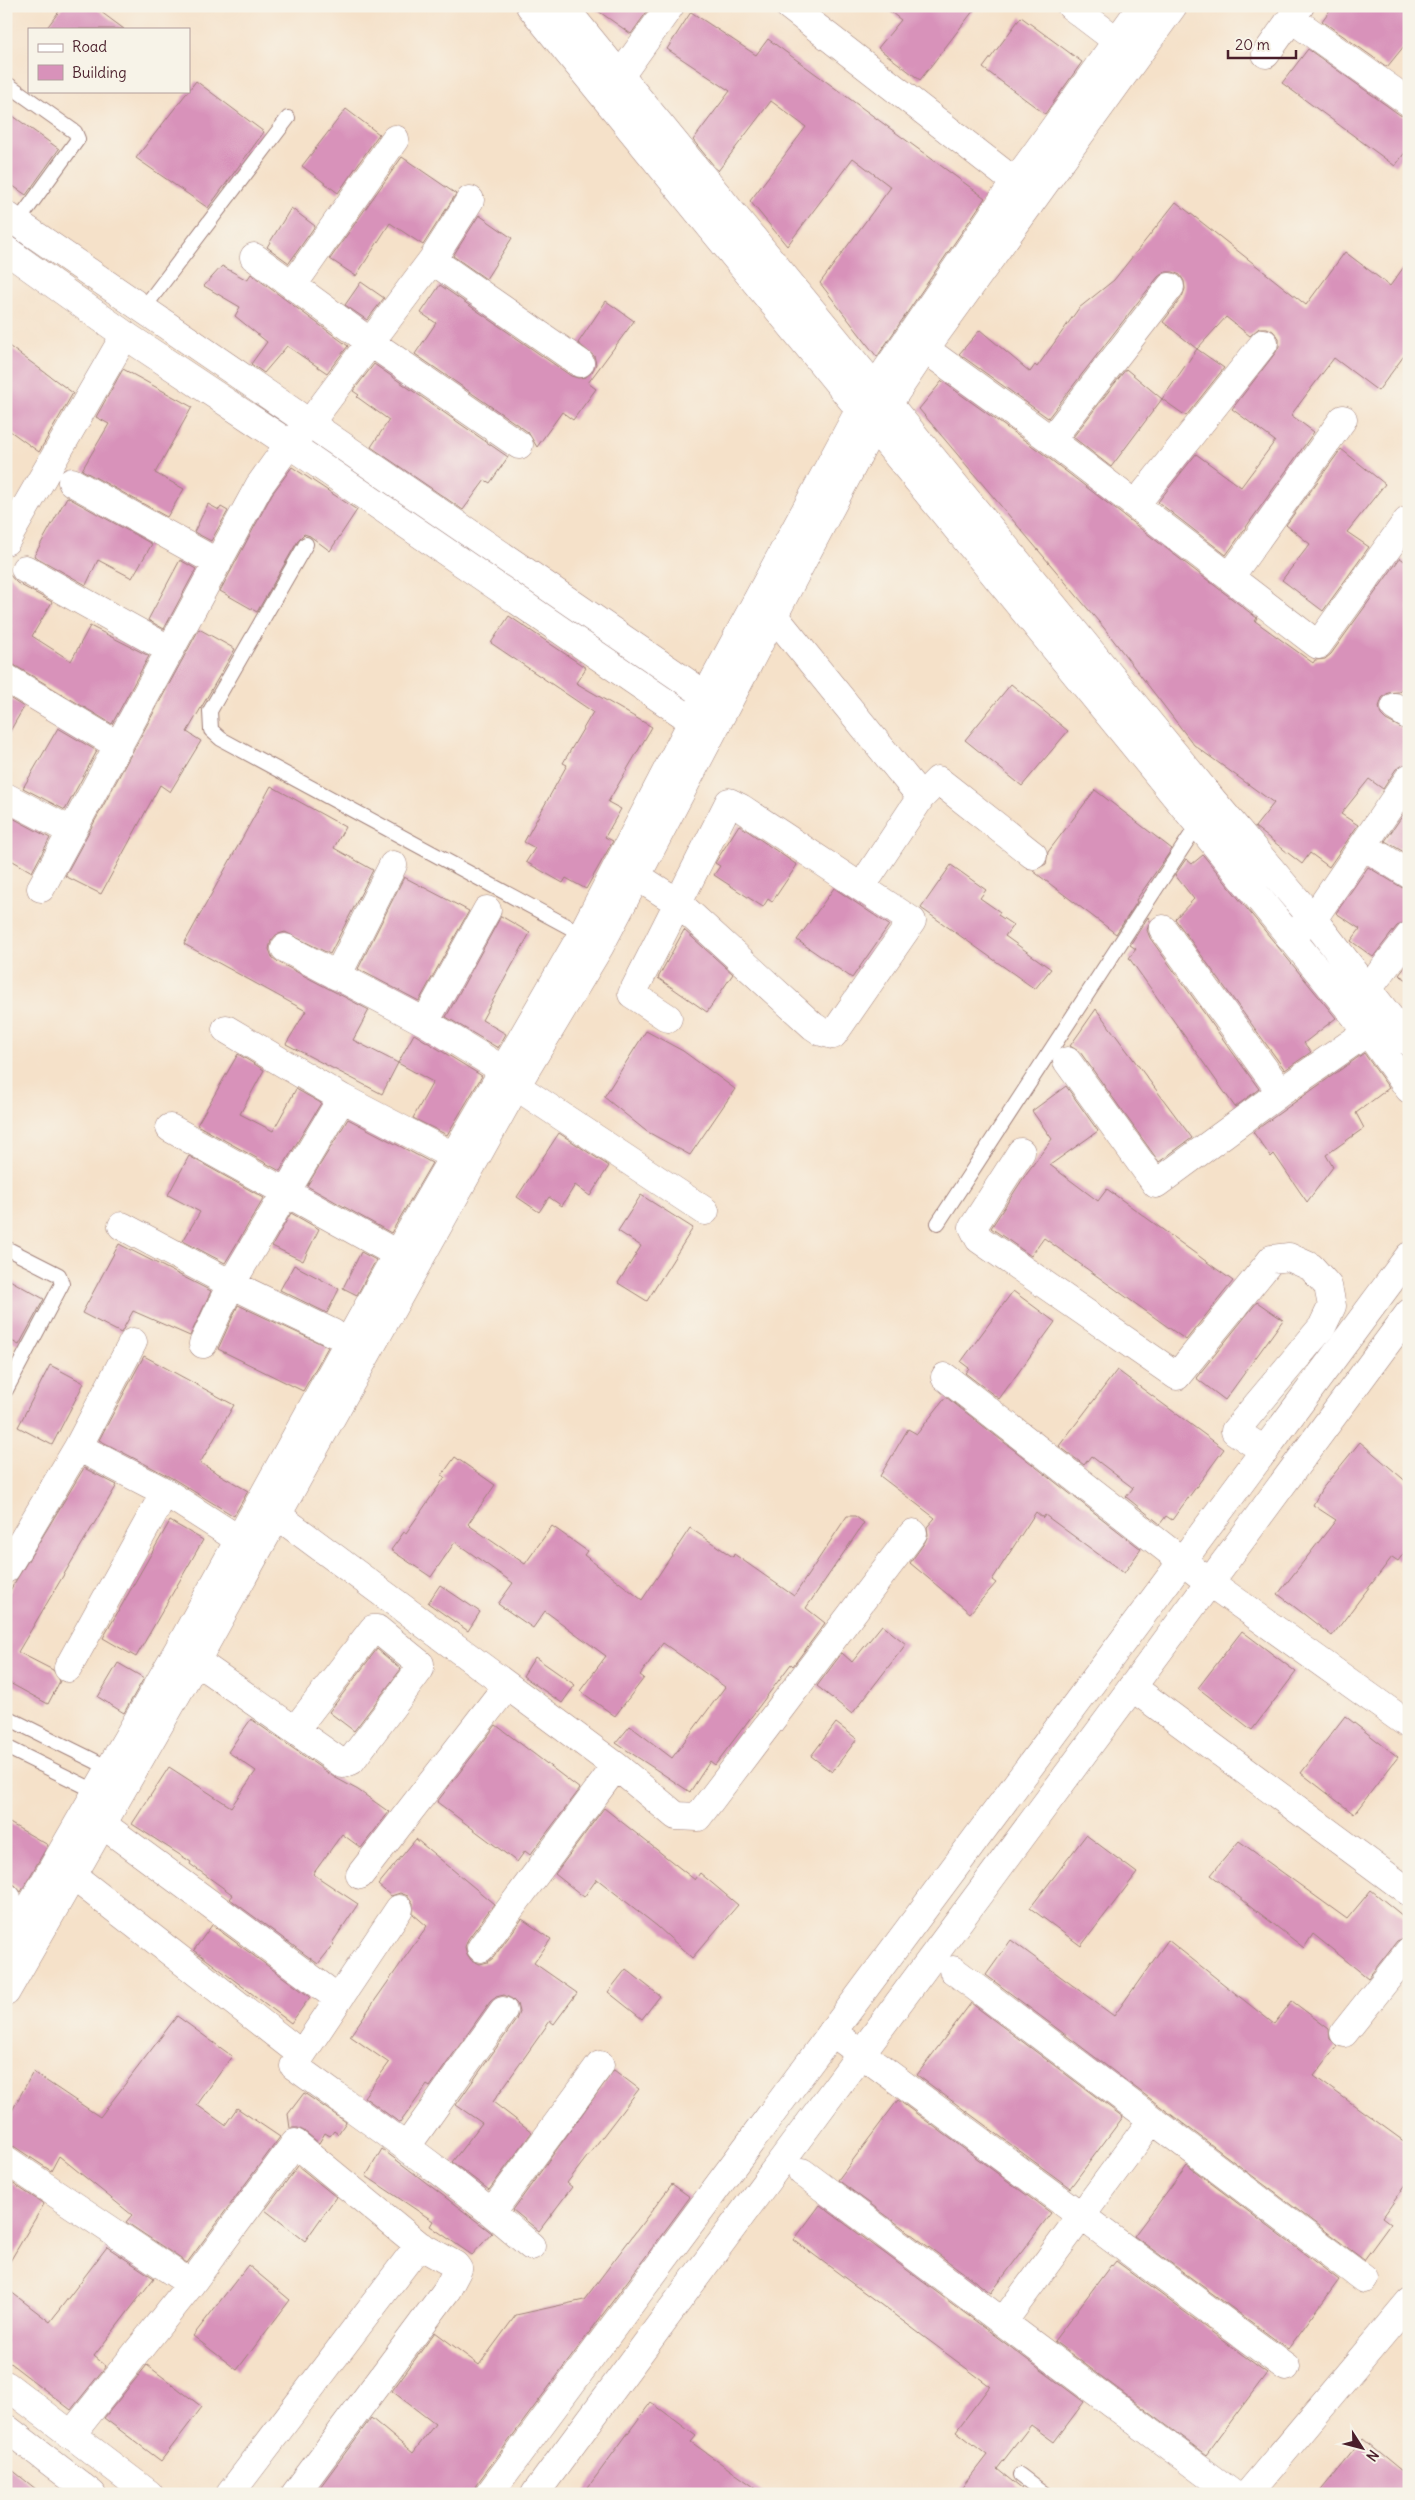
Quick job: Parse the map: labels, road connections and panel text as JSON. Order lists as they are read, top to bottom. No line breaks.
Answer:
{"legend":["Road","Building"],"scale_bar":"20 m","north":"bottom right"}
